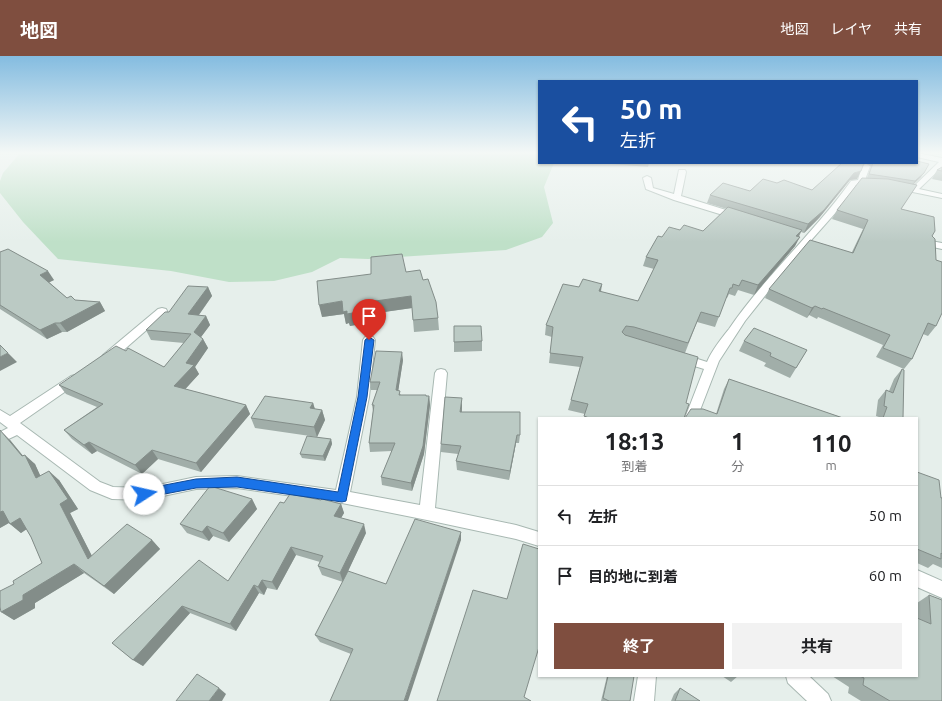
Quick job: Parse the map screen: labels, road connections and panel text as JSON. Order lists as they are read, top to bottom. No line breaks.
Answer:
{"page":{"header":"地図","nav":["地図","レイヤ","共有"],"turn":["50 m","左折"],"eta":["18:13","到着","1","分","110","m"],"list":[{"name":"左折","value":"50 m"},{"name":"目的地に到着","value":"60 m"}],"buttons":["終了","共有"]}}
